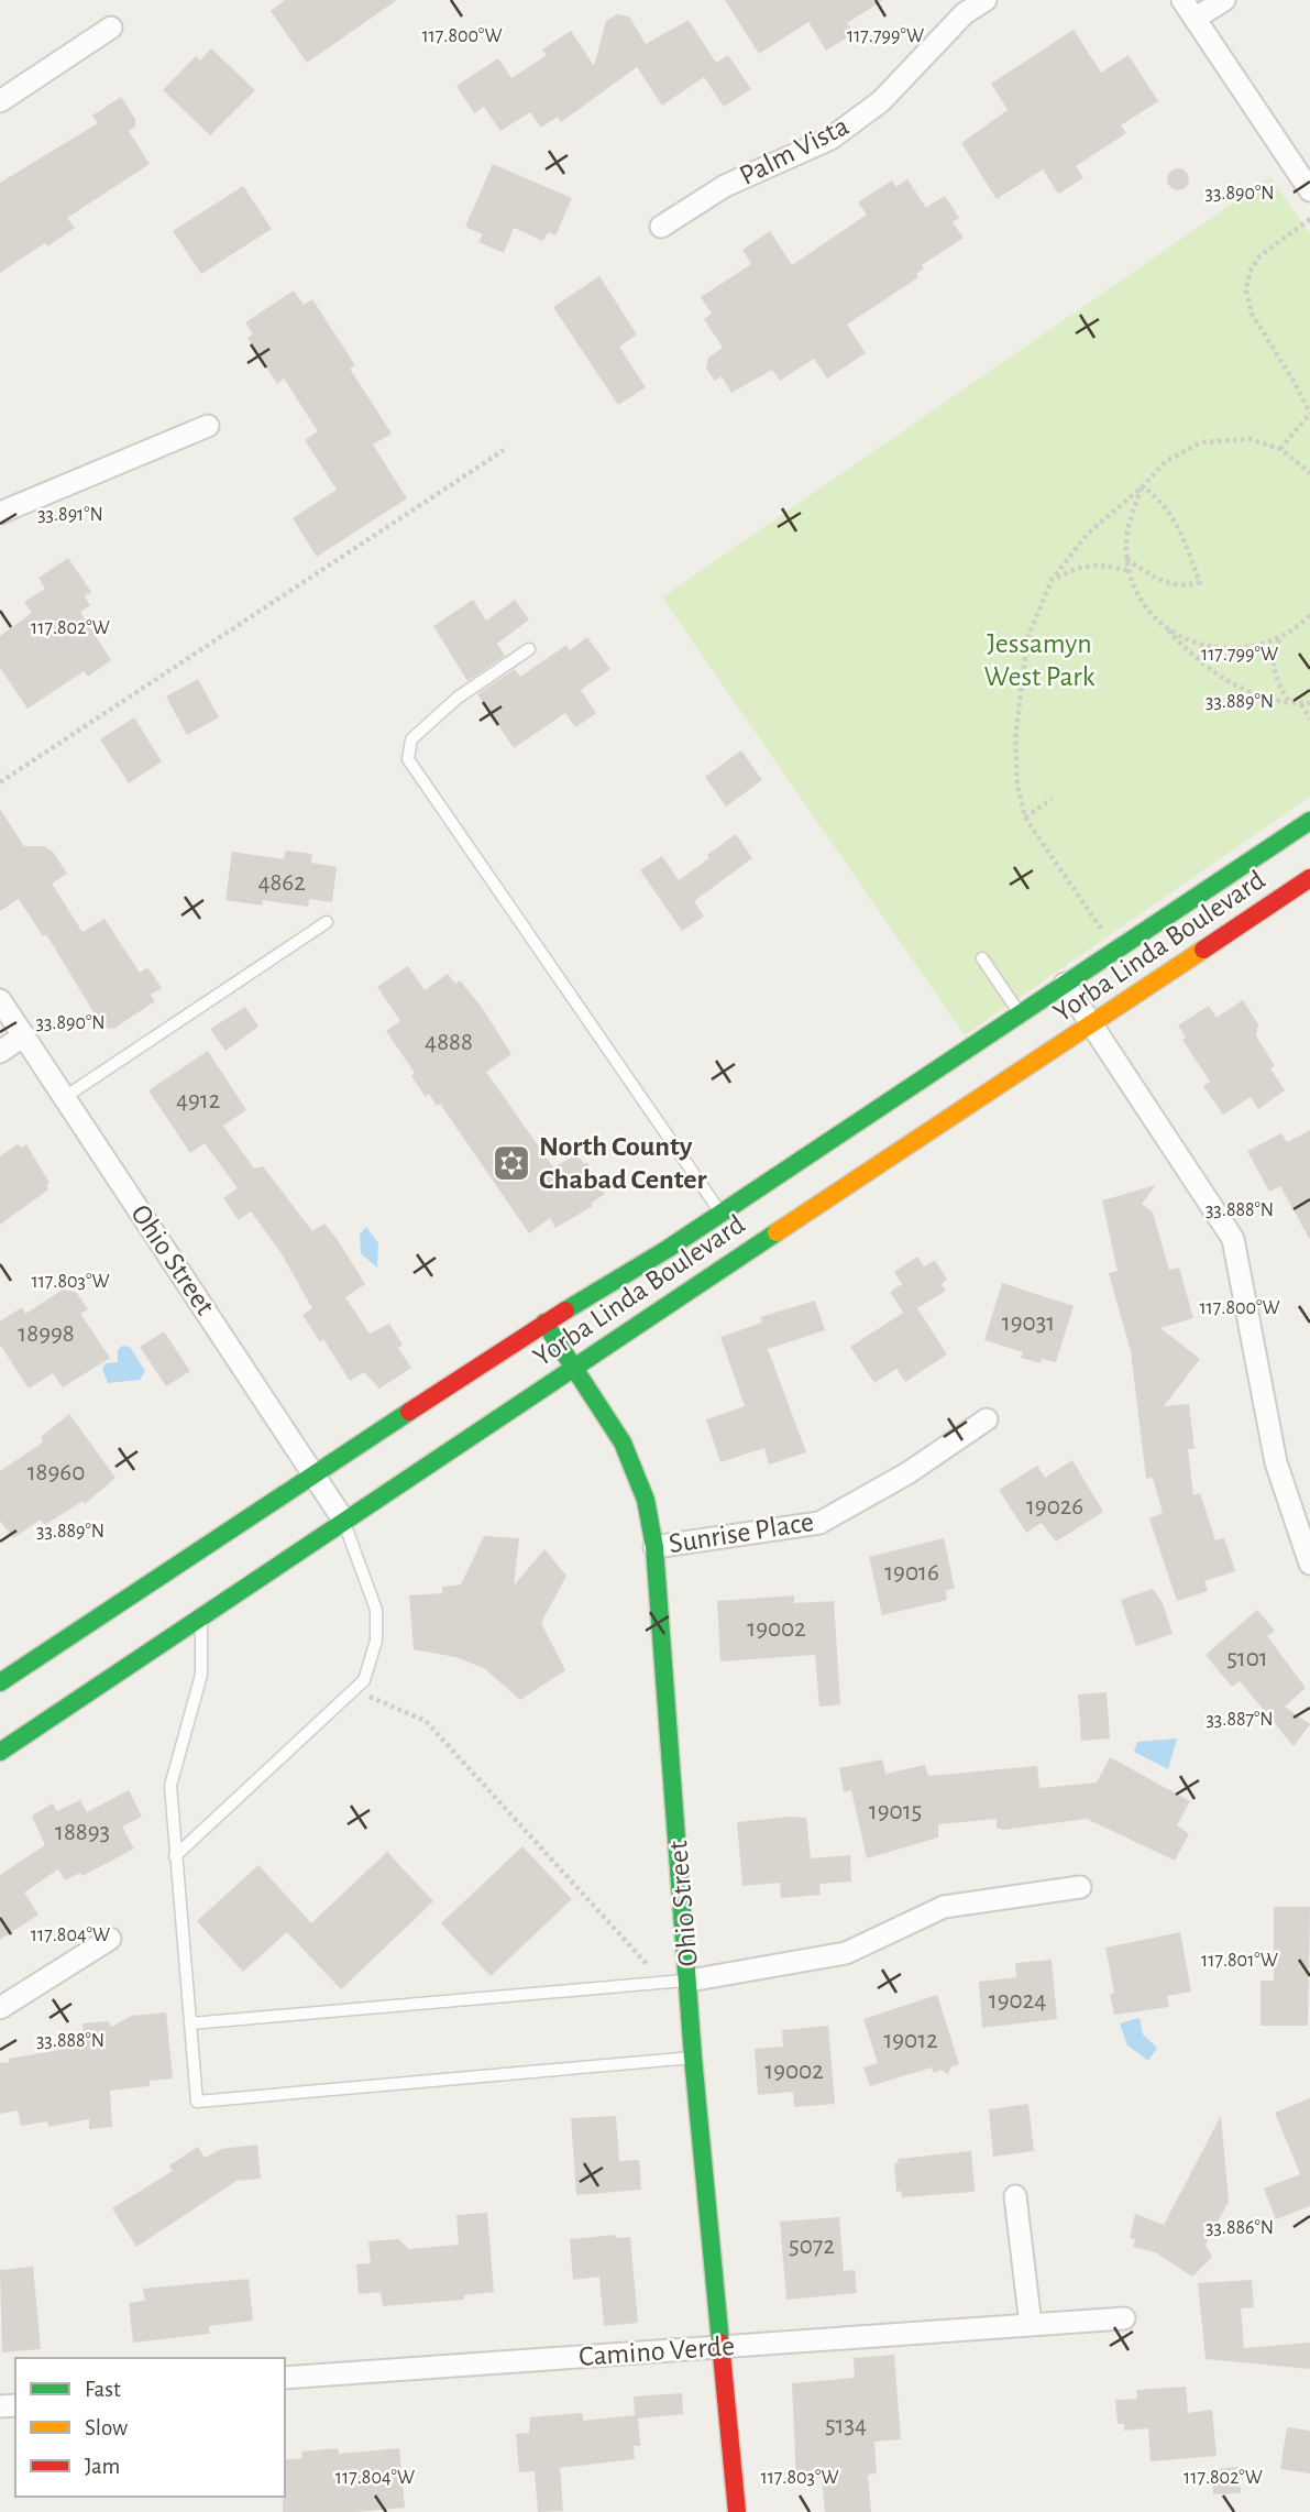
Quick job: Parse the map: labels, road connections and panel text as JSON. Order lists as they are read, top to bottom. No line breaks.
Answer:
{"streets":{"main road":["Yorba Linda Boulevard","Ohio Street"],"street":["Palm Vista","Sunrise Place","Camino Verde"]},"crossings":[["Yorba Linda Boulevard","Ohio Street"],["Ohio Street","Sunrise Place"],["Ohio Street","Camino Verde"]],"parks":["Jessamyn West Park"],"places":{"synagogue":["North County Chabad Center"]},"house_numbers":["4862","4888","4912","19031","18998","18960","19026","19016","19002","5101","19015","18893","19024","19012","19002","5072","5134"],"legend":["Fast","Slow","Jam"],"coordinates":["117.800°W","117.799°W","33.890°N","33.891°N","117.802°W","33.889°N","33.888°N","117.803°W","33.887°N","117.804°W","117.801°W","33.886°N"]}
